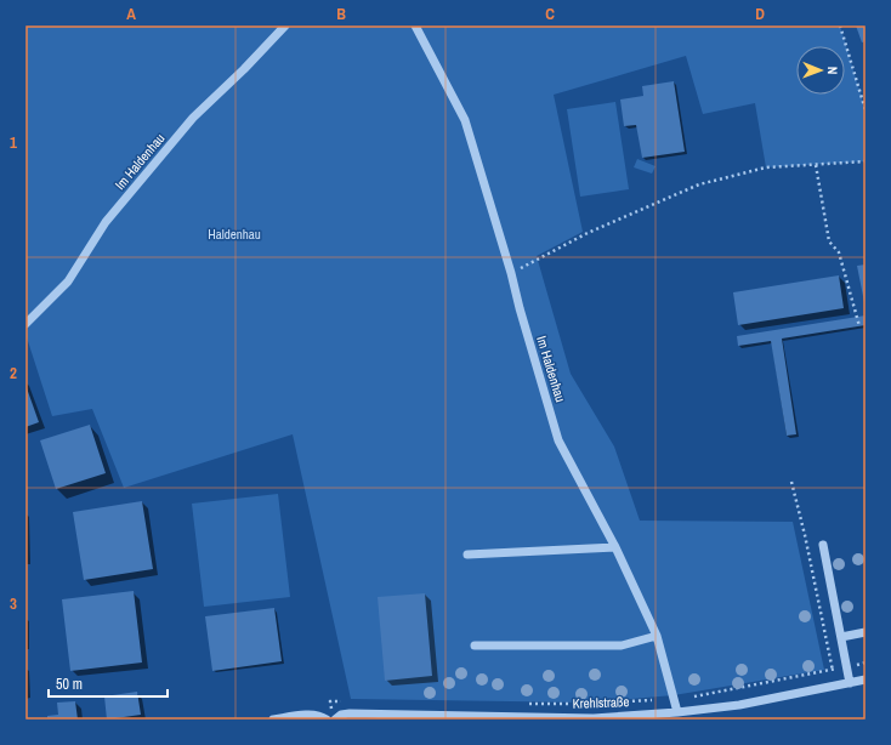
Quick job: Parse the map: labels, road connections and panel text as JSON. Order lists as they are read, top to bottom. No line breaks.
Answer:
{"streets":{"street":["Im Haldenhau","Krehlstraße"]},"crossings":[["Im Haldenhau","Krehlstraße"]],"parks":["Haldenhau"],"scale_bar":"50 m","north":"right","grid":{"columns":["A","B","C","D"],"rows":["1","2","3"]}}
